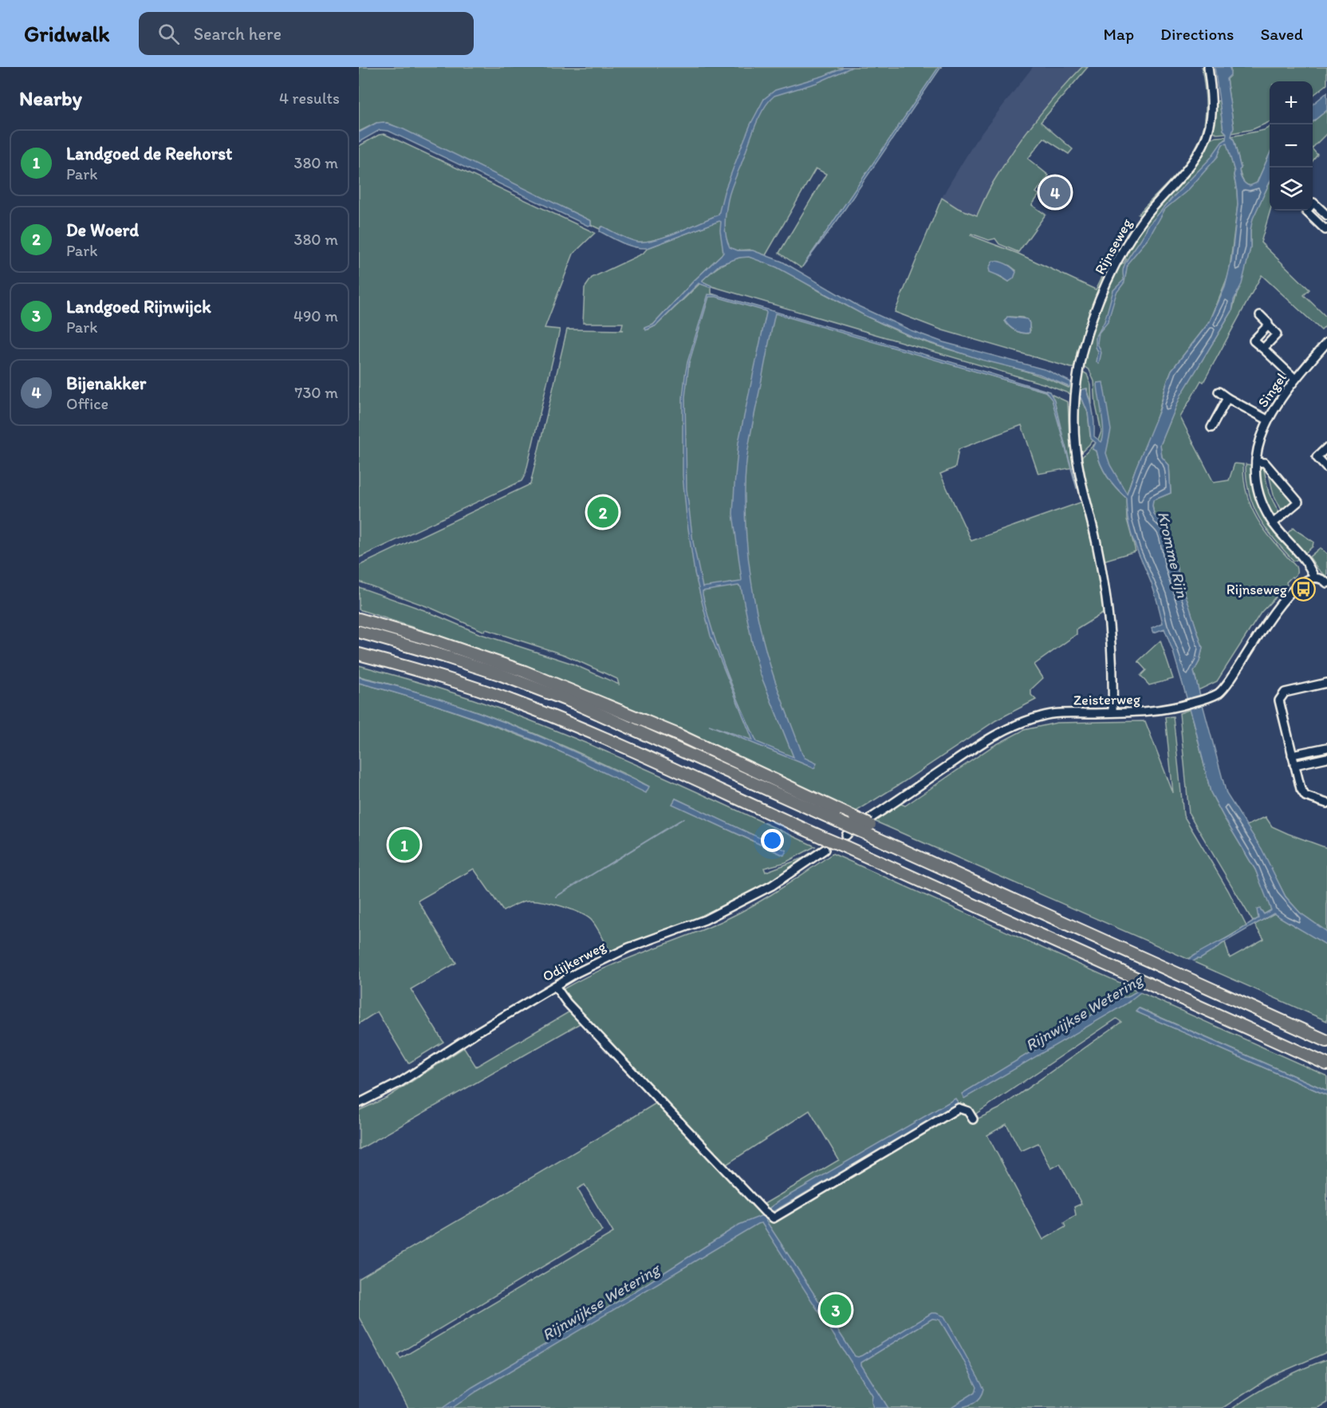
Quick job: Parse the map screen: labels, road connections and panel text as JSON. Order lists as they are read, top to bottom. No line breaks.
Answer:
{"streets":{"street":["Rijnseweg","Singel","Zeisterweg","Odijkerweg"]},"crossings":[["Rijnseweg","Zeisterweg"],["Singel","Zeisterweg"]],"water":["Kromme Rijn","Rijnwijkse Wetering"],"places":{"bus stop":["Rijnseweg"]},"page":{"header":"Gridwalk","search":"Search here","nav":["Map","Directions","Saved"],"heading":["Nearby","4 results"],"map_buttons":["+","−"],"list":[{"mark":"1","name":"Landgoed de Reehorst","note":"Park","value":"380 m"},{"mark":"2","name":"De Woerd","note":"Park","value":"380 m"},{"mark":"3","name":"Landgoed Rijnwijck","note":"Park","value":"490 m"},{"mark":"4","name":"Bijenakker","note":"Office","value":"730 m"}],"pins":["4","2","1","3"]}}
